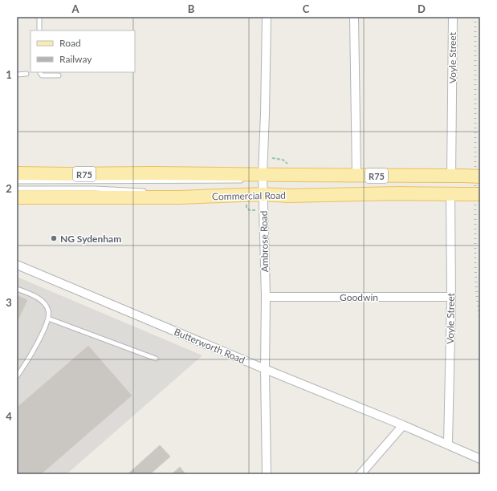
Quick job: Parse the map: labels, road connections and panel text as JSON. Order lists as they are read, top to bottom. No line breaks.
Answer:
{"streets":{"main road":["R75","Commercial Road"],"street":["Voyle Street","Ambrose Road","Goodwin","Butterworth Road"]},"crossings":[["Voyle Street","Commercial Road"],["Voyle Street","Goodwin"],["Voyle Street","Butterworth Road"],["Commercial Road","Ambrose Road"],["Ambrose Road","Goodwin"],["Ambrose Road","Butterworth Road"]],"places":["NG Sydenham"],"legend":["Road","Railway"],"grid":{"columns":["A","B","C","D"],"rows":["1","2","3","4"]}}
